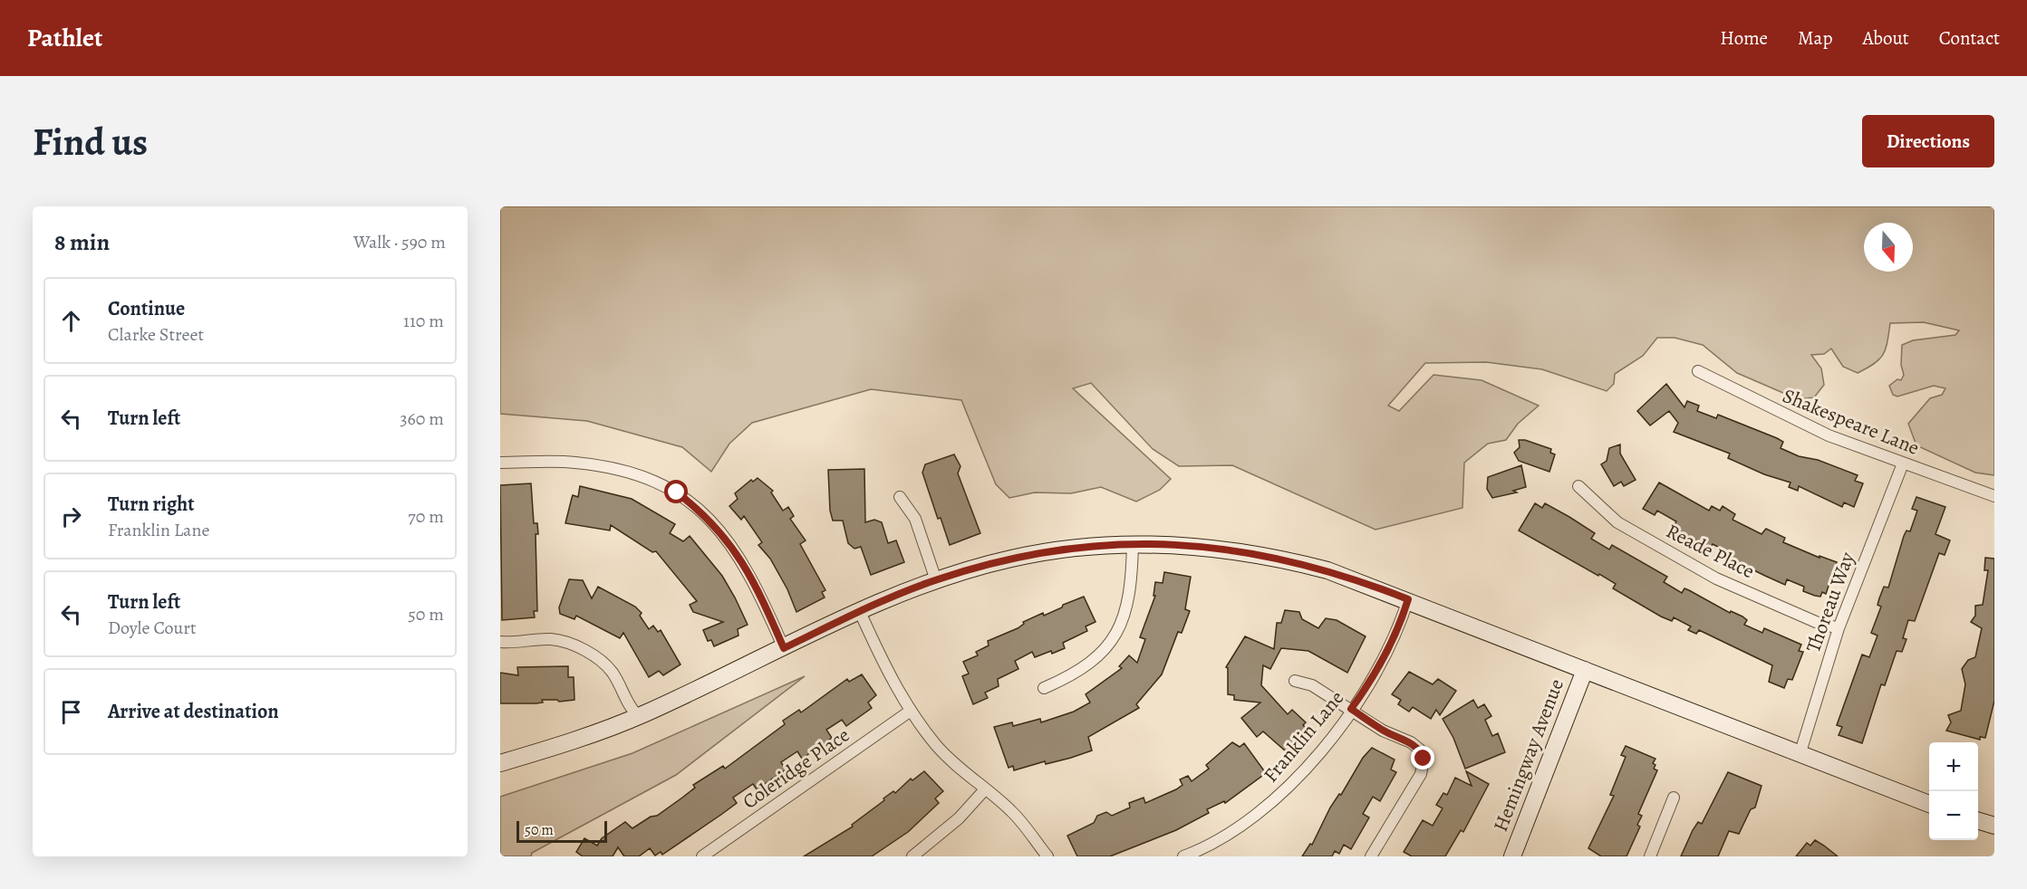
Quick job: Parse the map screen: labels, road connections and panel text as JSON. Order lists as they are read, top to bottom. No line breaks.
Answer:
{"streets":{"main road":["Hemingway Avenue"],"street":["Shakespeare Lane","Reade Place","Thoreau Way","Franklin Lane","Coleridge Place"]},"crossings":[["Shakespeare Lane","Thoreau Way"],["Reade Place","Thoreau Way"]],"scale_bar":"50 m","north":"bottom","page":{"header":"Pathlet","nav":["Home","Map","About","Contact"],"buttons":"Directions","title":"Find us","heading":["8 min","Walk · 590 m"],"list":[["Continue","Clarke Street","110 m"],["Turn left","360 m"],["Turn right","Franklin Lane","70 m"],["Turn left","Doyle Court","50 m"],"Arrive at destination"],"map_buttons":["+","−"],"scale":"50 m"}}
